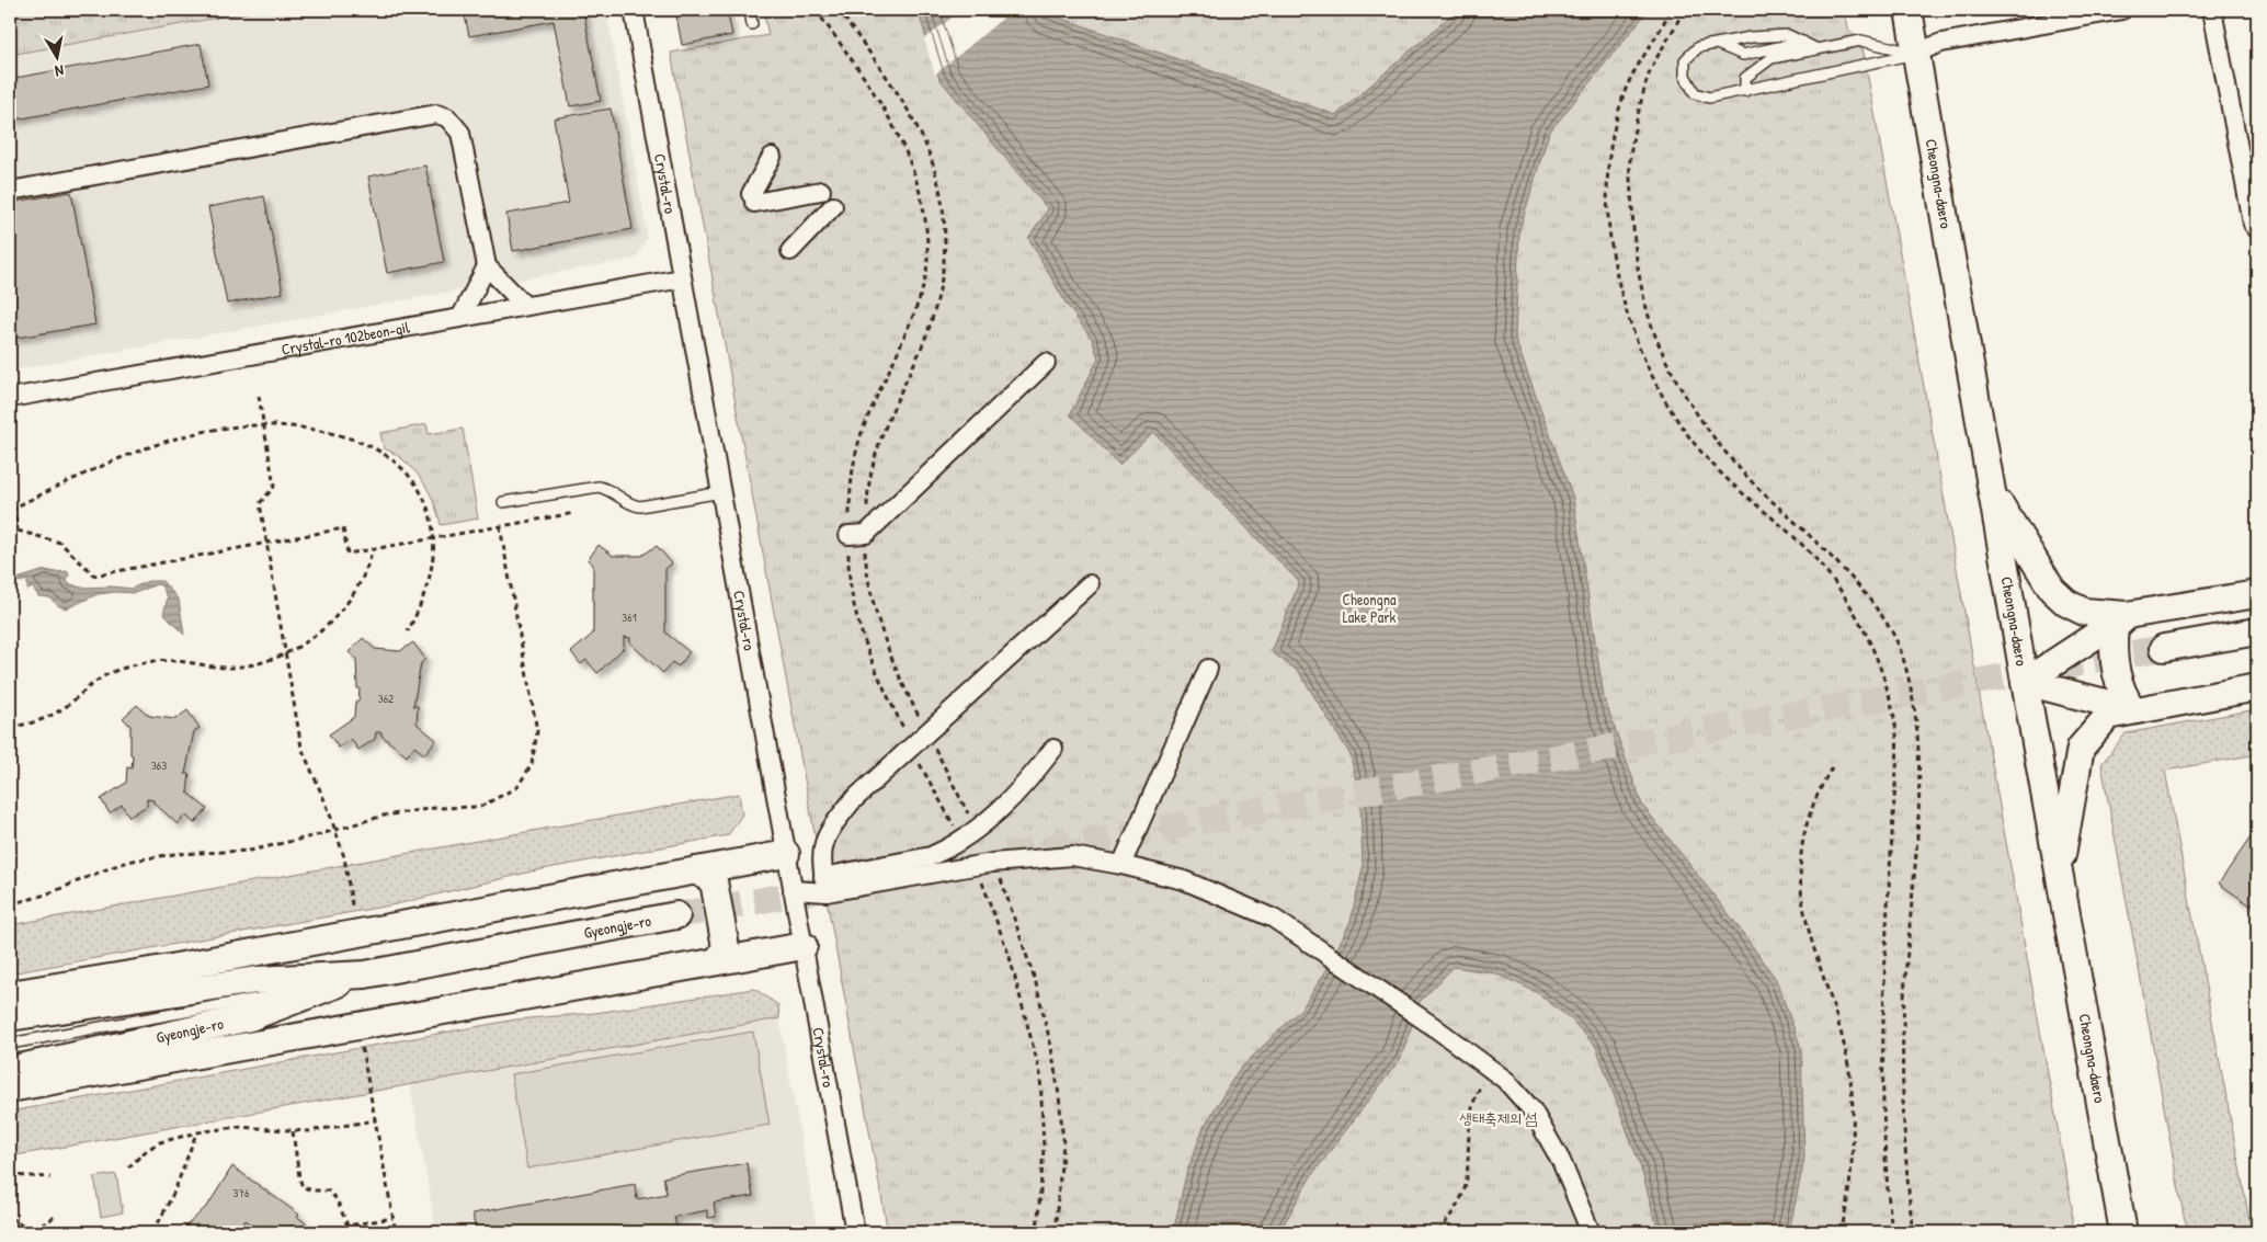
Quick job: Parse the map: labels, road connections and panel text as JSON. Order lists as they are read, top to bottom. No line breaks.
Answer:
{"streets":{"street":["Crystal-ro","Cheongna-daero","Crystal-ro 102beon-gil","Gyeongje-ro"]},"crossings":[["Crystal-ro","Crystal-ro 102beon-gil"]],"parks":["Cheongna Lake Park","생태축제의 섬"],"house_numbers":["361","362","363","376"],"north":"bottom"}
